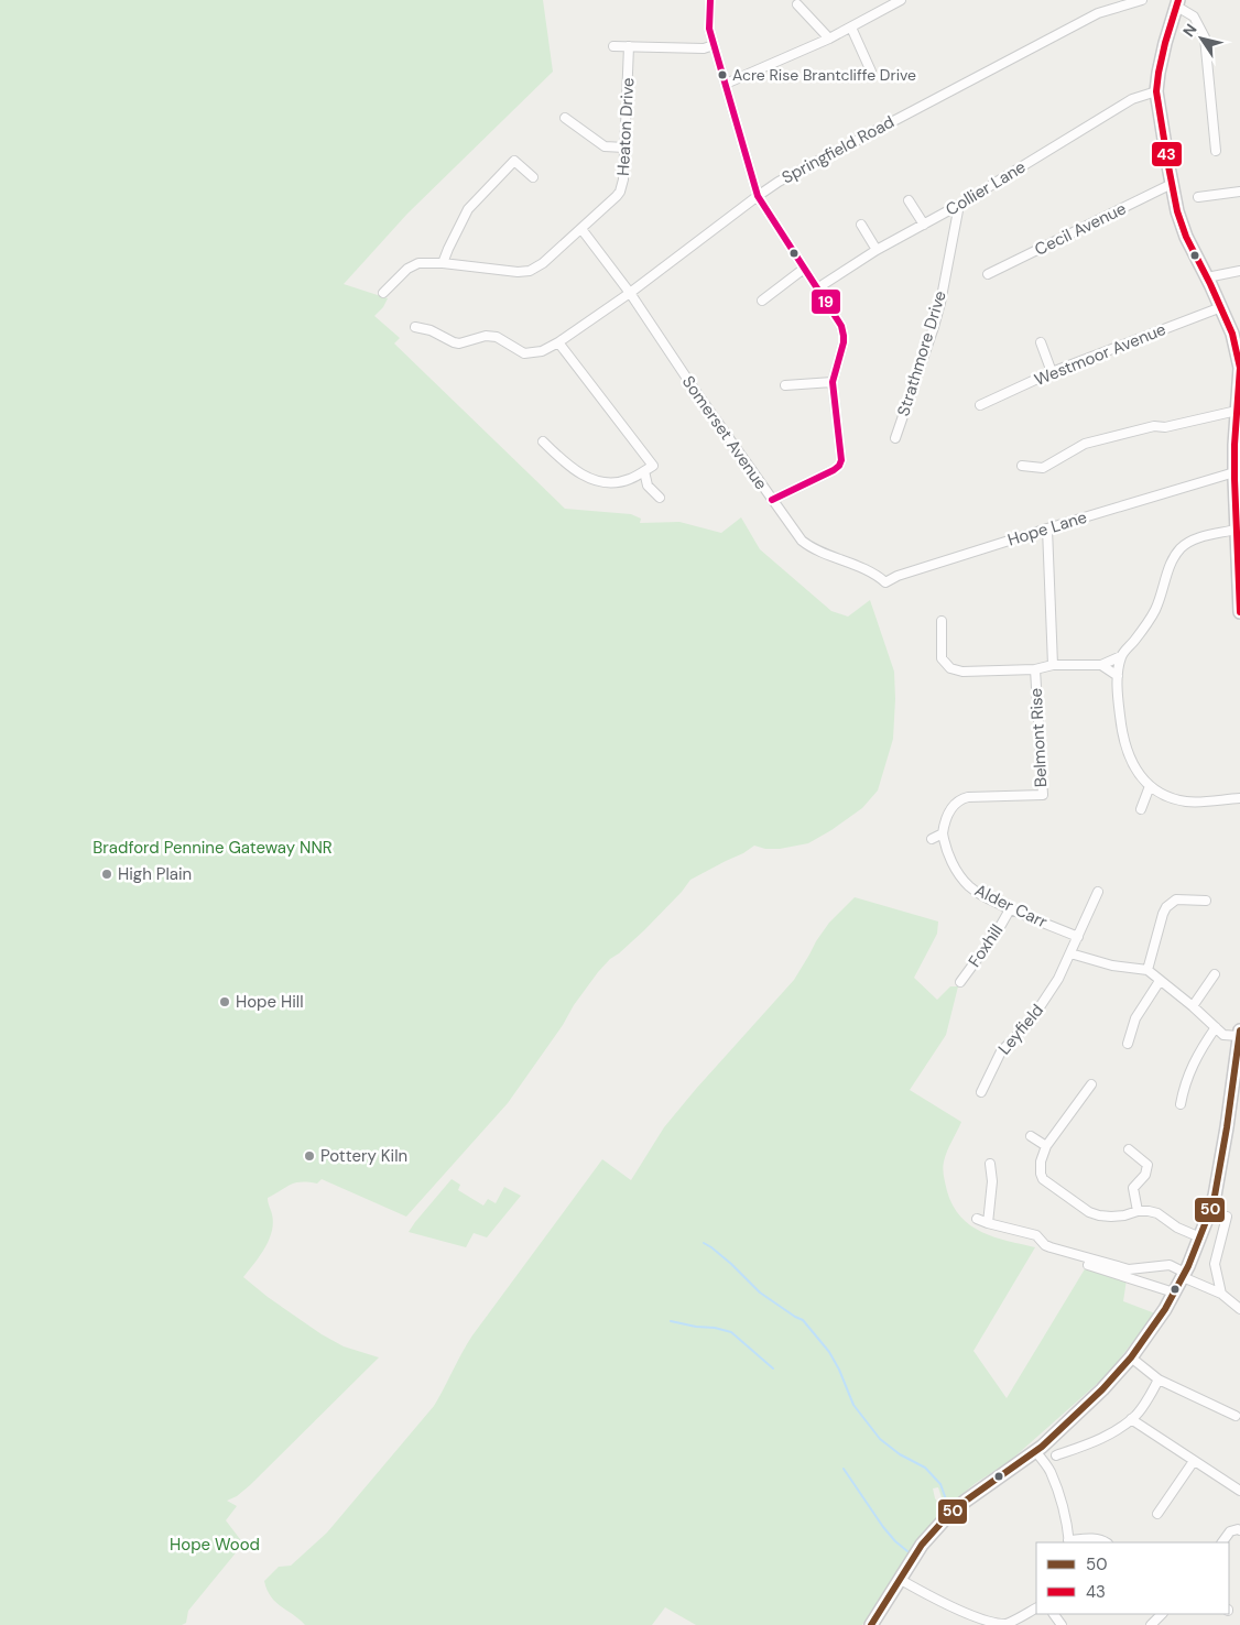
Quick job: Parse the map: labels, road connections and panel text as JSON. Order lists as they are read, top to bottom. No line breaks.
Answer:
{"streets":{"street":["Heaton Drive","Springfield Road","Collier Lane","Cecil Avenue","Strathmore Drive","Westmoor Avenue","Somerset Avenue","Hope Lane","Belmont Rise","Alder Carr","Foxhill","Leyfield"]},"crossings":[["Heaton Drive","Somerset Avenue"],["Springfield Road","Somerset Avenue"],["Collier Lane","Strathmore Drive"],["Somerset Avenue","Hope Lane"],["Hope Lane","Belmont Rise"],["Belmont Rise","Alder Carr"],["Alder Carr","Foxhill"],["Alder Carr","Leyfield"]],"parks":["Bradford Pennine Gateway NNR","Hope Wood"],"places":["Acre Rise Brantcliffe Drive","High Plain","Hope Hill","Pottery Kiln"],"lines":["transit line 43","transit line 19","transit line 50"],"legend":["50","43"],"north":"top left"}
